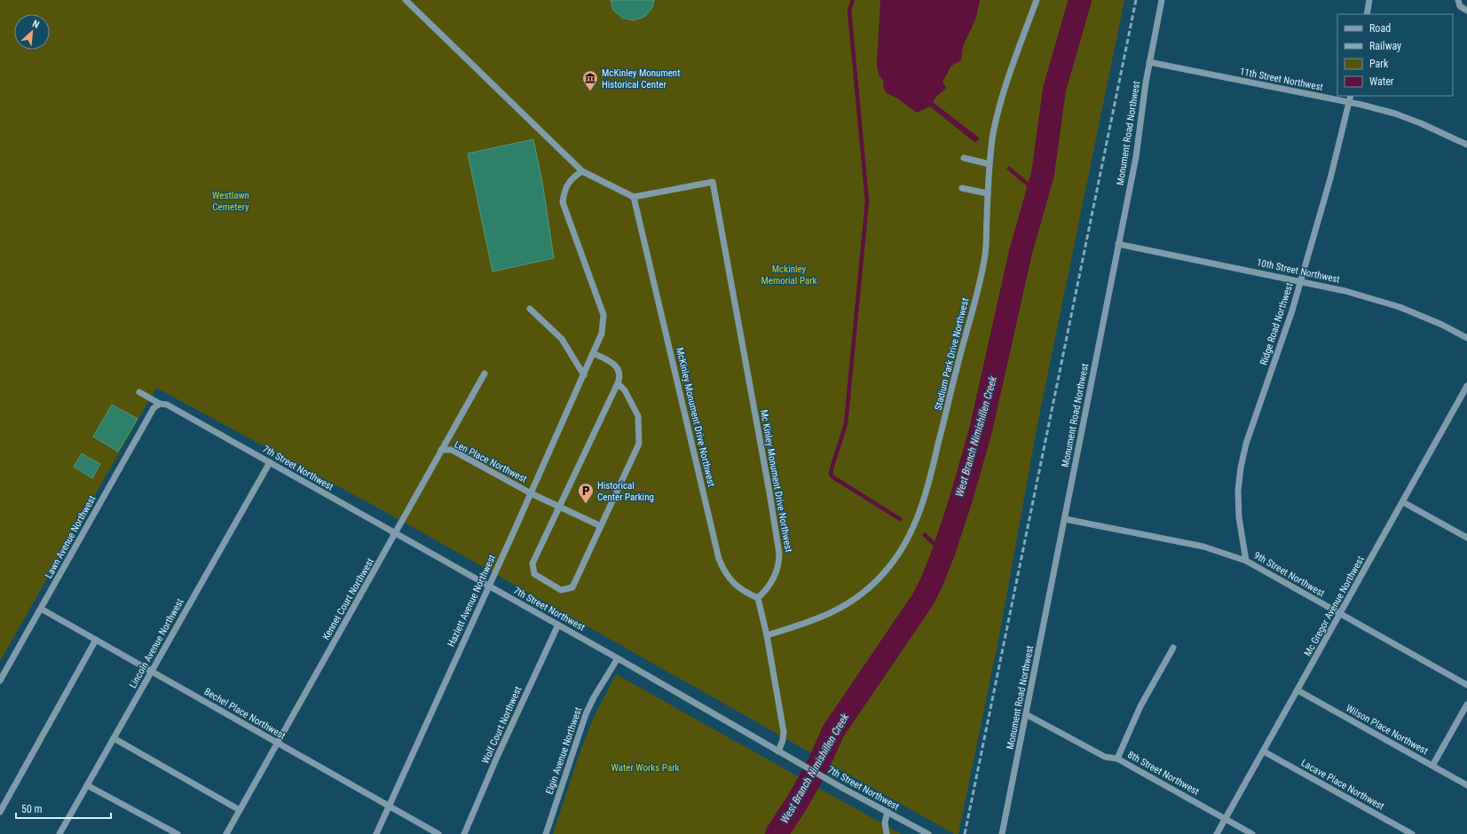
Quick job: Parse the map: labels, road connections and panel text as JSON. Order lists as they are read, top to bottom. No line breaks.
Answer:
{"streets":{"street":["11th Street Northwest","Monument Road Northwest","10th Street Northwest","Ridge Road Northwest","Stadium Park Drive Northwest","McKinley Monument Drive Northwest","Len Place Northwest","7th Street Northwest","Mc Kinley Monument Drive Northwest","Lawn Avenue Northwest","9th Street Northwest","Kennet Court Northwest","Hazlett Avenue Northwest","Mc Gregor Avenue Northwest","Lincoln Avenue Northwest","Bechel Place Northwest","Wolf Court Northwest","Wilson Place Northwest","Elgin Avenue Northwest","8th Street Northwest","Lacave Place Northwest"]},"crossings":[["11th Street Northwest","Monument Road Northwest"],["11th Street Northwest","Ridge Road Northwest"],["Monument Road Northwest","10th Street Northwest"],["Monument Road Northwest","9th Street Northwest"],["Monument Road Northwest","8th Street Northwest"],["10th Street Northwest","Ridge Road Northwest"],["Ridge Road Northwest","9th Street Northwest"],["McKinley Monument Drive Northwest","Mc Kinley Monument Drive Northwest"],["Len Place Northwest","Kennet Court Northwest"],["Len Place Northwest","Hazlett Avenue Northwest"],["7th Street Northwest","Lawn Avenue Northwest"],["7th Street Northwest","Kennet Court Northwest"],["7th Street Northwest","Hazlett Avenue Northwest"],["7th Street Northwest","Lincoln Avenue Northwest"],["7th Street Northwest","Wolf Court Northwest"],["7th Street Northwest","Elgin Avenue Northwest"],["Lawn Avenue Northwest","Bechel Place Northwest"],["9th Street Northwest","Mc Gregor Avenue Northwest"],["Kennet Court Northwest","Bechel Place Northwest"],["Hazlett Avenue Northwest","Bechel Place Northwest"],["Mc Gregor Avenue Northwest","Wilson Place Northwest"],["Mc Gregor Avenue Northwest","8th Street Northwest"],["Mc Gregor Avenue Northwest","Lacave Place Northwest"],["Lincoln Avenue Northwest","Bechel Place Northwest"]],"water":["West Branch Nimishillen Creek"],"parks":["Westlawn Cemetery","Mckinley Memorial Park","Water Works Park"],"places":{"museum":["McKinley Monument Historical Center"],"parking":["Historical Center Parking"]},"legend":["Road","Railway","Park","Water"],"scale_bar":"50 m","north":"top right"}
